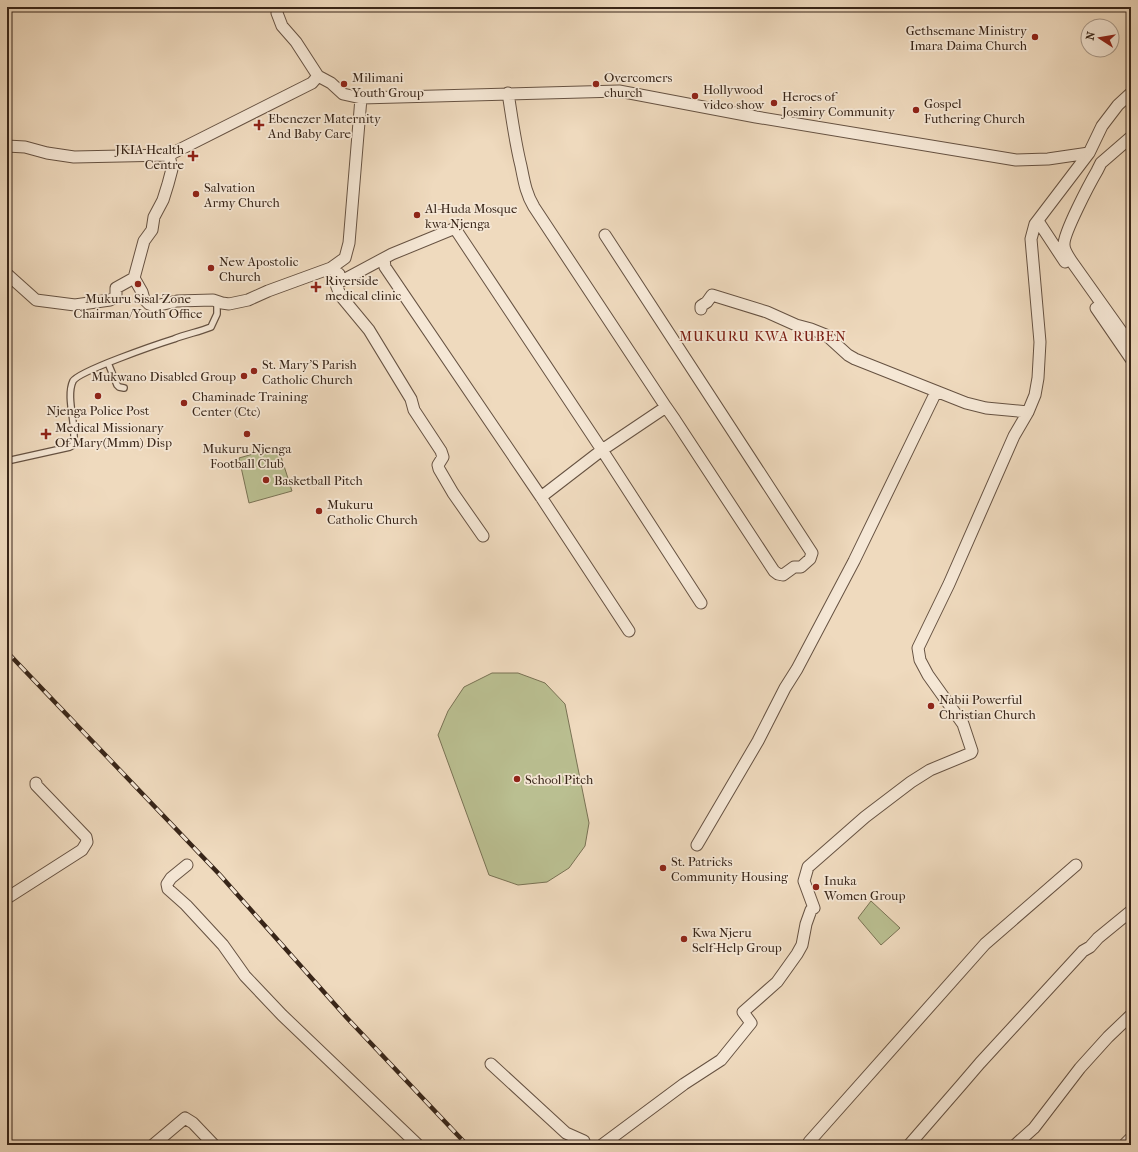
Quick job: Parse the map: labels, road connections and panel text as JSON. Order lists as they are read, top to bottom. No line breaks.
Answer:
{"districts":["MUKURU KWA RUBEN"],"places":{"other":["Gethsemane Ministry Imara Daima Church","Milimani Youth Group","Overcomers church","Hollywood video show","Heroes of Josmiry Community","Gospel Futhering Church","Salvation Army Church","Al-Huda Mosque kwa Njenga","New Apostolic Church","Mukuru Sisal Zone Chairman/Youth Office","St. Mary'S Parish Catholic Church","Mukwano Disabled Group","Njenga Police Post","Chaminade Training Center (Ctc)","Mukuru Njenga Football Club","Basketball Pitch","Mukuru Catholic Church","Nabii Powerful Christian Church","School Pitch","St. Patricks Community Housing","Inuka Women Group","Kwa Njeru Self-Help Group"],"health":["Ebenezer Maternity And Baby Care","JKIA Health Centre","Riverside medical clinic","Medical Missionary Of Mary(Mmm) Disp"]},"north":"left"}
